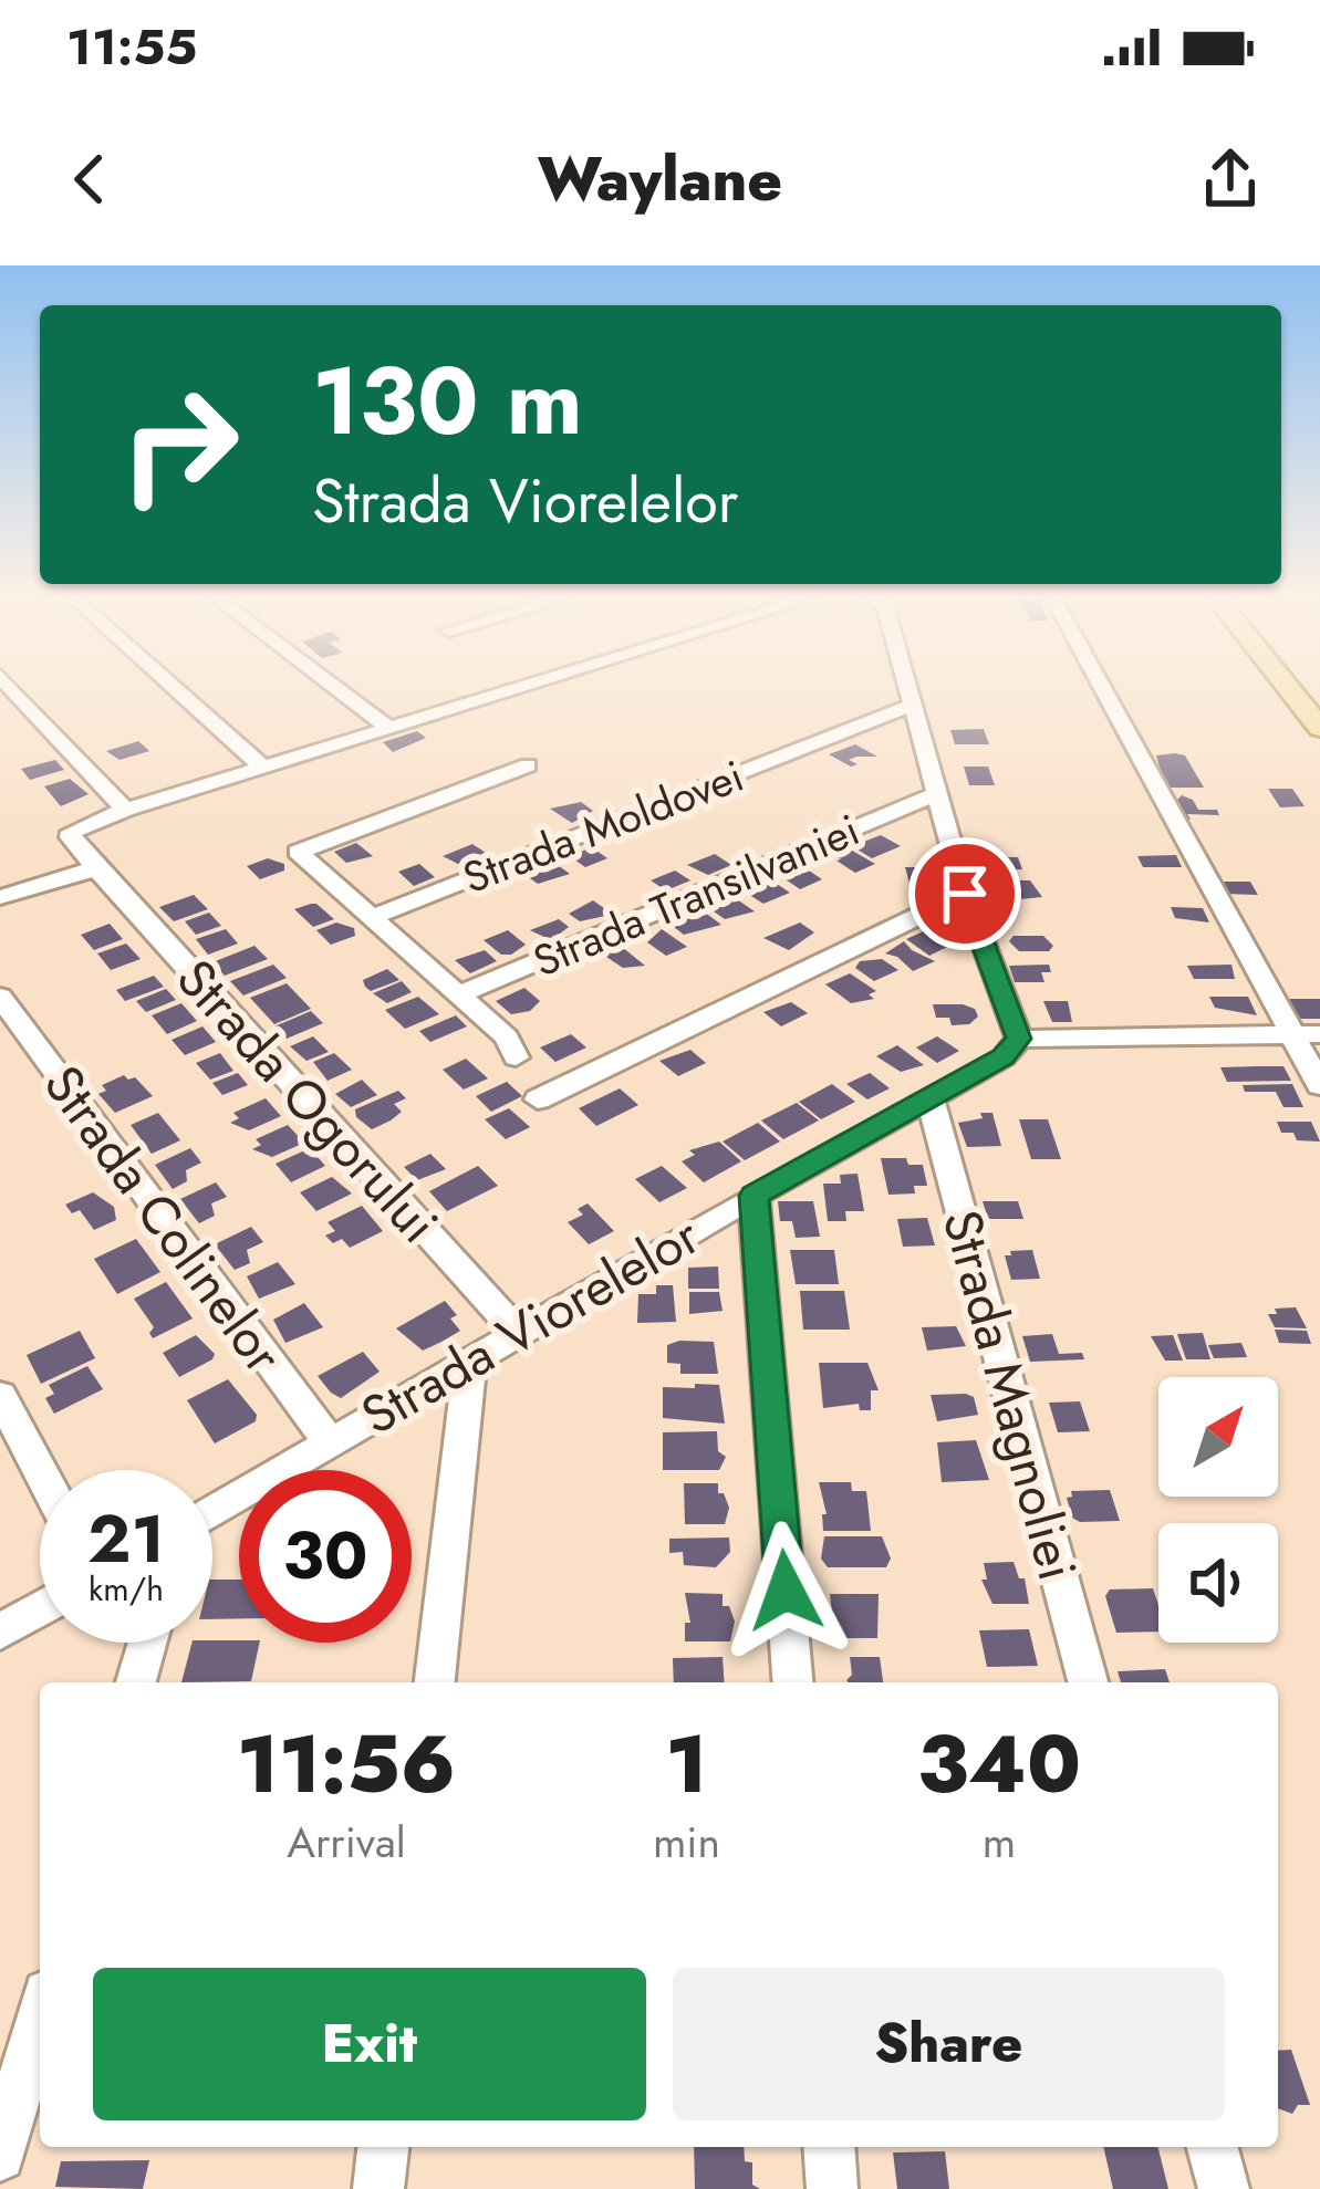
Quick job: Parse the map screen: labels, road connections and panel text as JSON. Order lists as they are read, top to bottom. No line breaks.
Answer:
{"streets":{"street":["Strada Moldovei","Strada Transilvaniei","Strada Ogorului","Strada Colinelor","Strada Viorelelor","Strada Magnoliei"]},"crossings":[["Strada Ogorului","Strada Viorelelor"],["Strada Colinelor","Strada Viorelelor"],["Strada Viorelelor","Strada Magnoliei"]],"north":"top right","page":{"status":"11:55","header":"Waylane","turn":["130 m","Strada Viorelelor"],"speed":"21 km/h","limit":"30","eta":["11:56","Arrival","1","min","340","m"],"buttons":["Exit","Share"]}}
